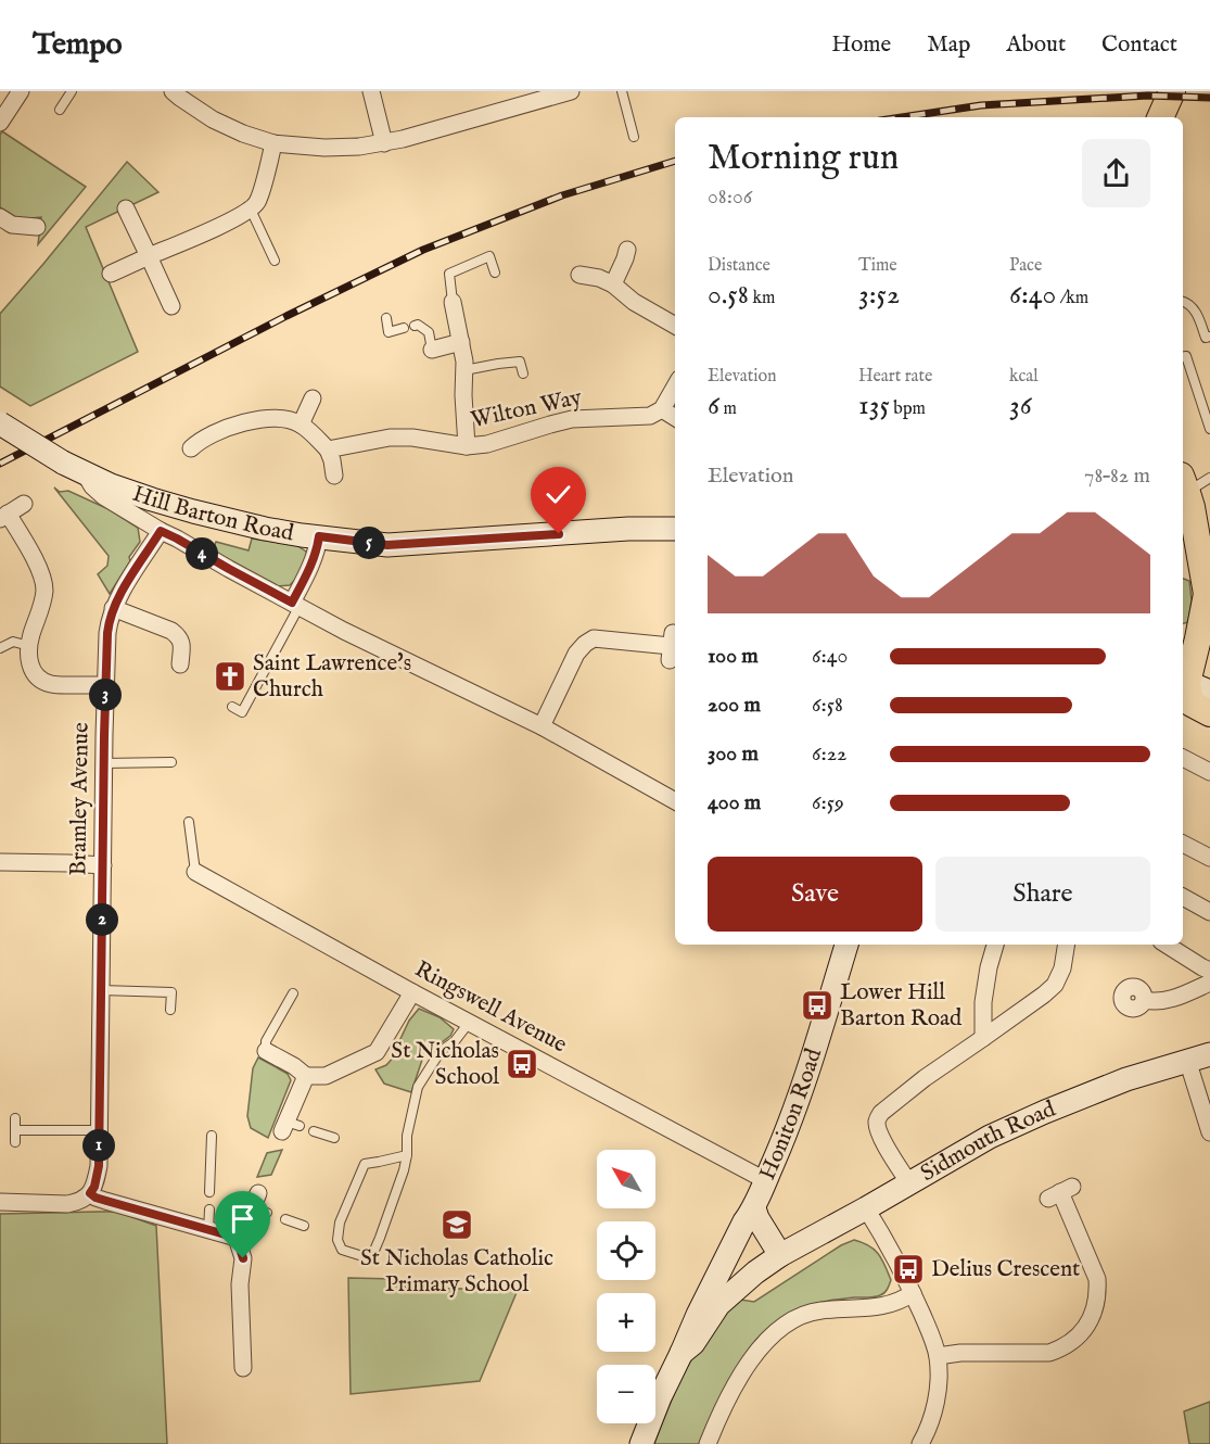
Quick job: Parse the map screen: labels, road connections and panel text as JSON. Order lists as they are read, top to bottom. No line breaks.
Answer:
{"streets":{"main road":["Hill Barton Road","Honiton Road","Sidmouth Road"],"street":["Wilton Way","Bramley Avenue","Ringswell Avenue"]},"crossings":[["Ringswell Avenue","Honiton Road"],["Honiton Road","Sidmouth Road"]],"places":{"church":["Saint Lawrence's Church"],"bus stop":["Lower Hill Barton Road","St Nicholas School","Delius Crescent"],"school or university":["St Nicholas Catholic Primary School"]},"north":"top left","page":{"header":"Tempo","nav":["Home","Map","About","Contact"],"heading":["Morning run","08:06"],"stats":[["Distance","0.58 km"],["Time","3:52"],["Pace","6:40 /km"],["Elevation","6 m"],["Heart rate","135 bpm"],["kcal","36"]],"chart":["Elevation","78–82 m"],"pins":["5","4","3","2","1"],"list":[{"name":"100 m","note":"6:40"},{"name":"200 m","note":"6:58"},{"name":"300 m","note":"6:22"},{"name":"400 m","note":"6:59"}],"buttons":["Save","Share"],"map_buttons":["+","−"]}}
